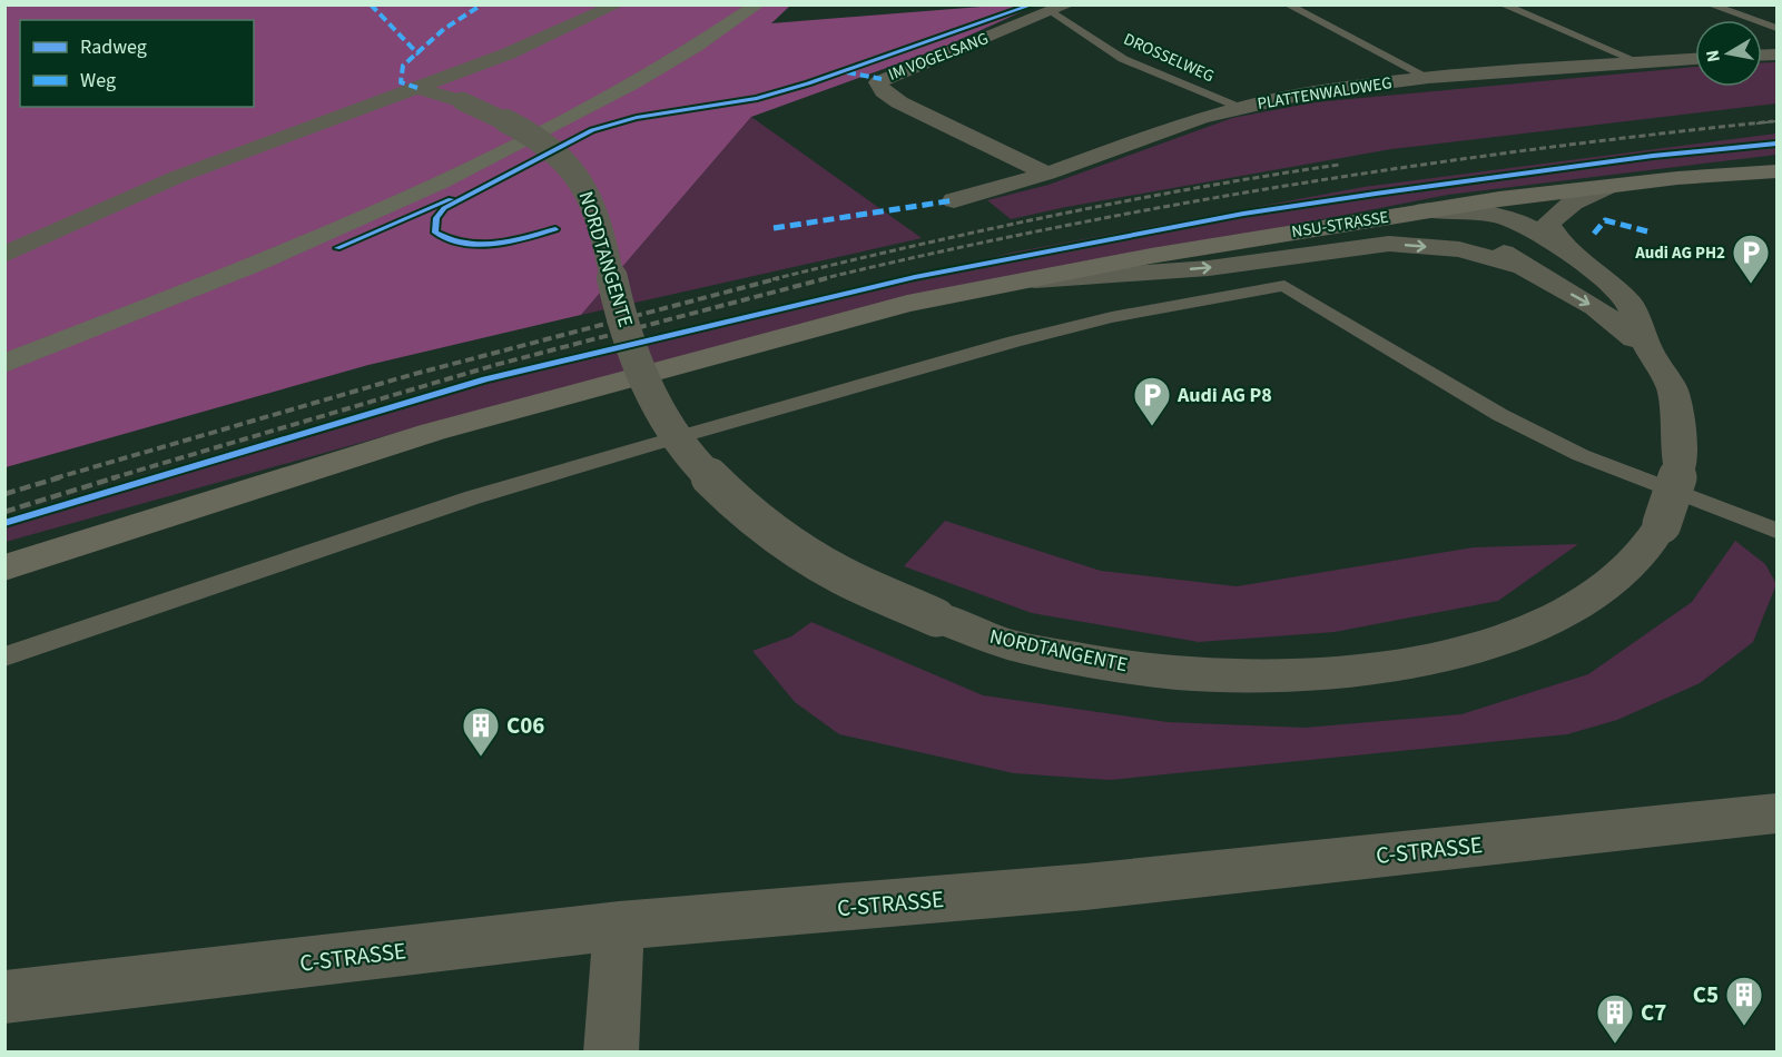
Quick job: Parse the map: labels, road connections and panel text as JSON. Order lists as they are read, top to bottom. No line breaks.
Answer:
{"streets":{"main road":["NSU-STRASSE"],"street":["IM VOGELSANG","PLATTENWALDWEG","NORDTANGENTE","C-STRASSE"],"lane":["DROSSELWEG"]},"crossings":[["IM VOGELSANG","DROSSELWEG"],["IM VOGELSANG","PLATTENWALDWEG"],["DROSSELWEG","PLATTENWALDWEG"]],"places":{"parking":["Audi AG PH2","Audi AG P8"],"building":["C06","C5","C7"]},"legend":["Radweg","Weg"],"north":"left"}
